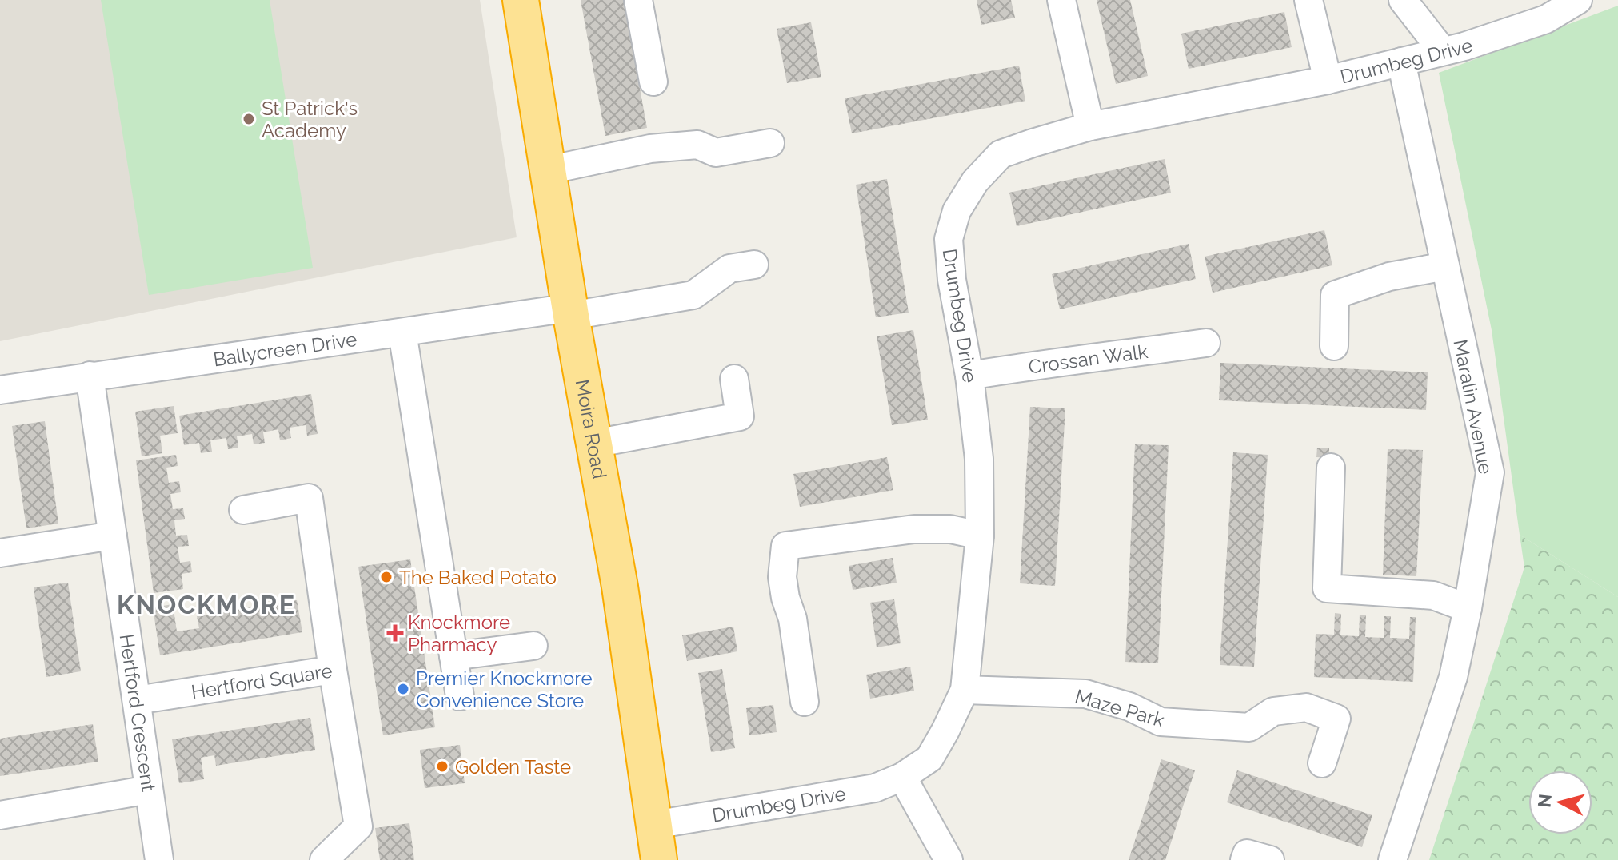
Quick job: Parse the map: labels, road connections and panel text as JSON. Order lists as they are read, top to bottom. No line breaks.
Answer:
{"streets":{"highway":["Moira Road"],"street":["Drumbeg Drive","Ballycreen Drive","Crossan Walk","Maralin Avenue","Hertford Square","Maze Park","Hertford Crescent"]},"crossings":[["Drumbeg Drive","Crossan Walk"],["Drumbeg Drive","Maralin Avenue"],["Drumbeg Drive","Moira Road"],["Drumbeg Drive","Maze Park"],["Ballycreen Drive","Moira Road"],["Ballycreen Drive","Hertford Crescent"],["Hertford Square","Hertford Crescent"]],"districts":["KNOCKMORE"],"places":{"other":["St Patrick's Academy","The Baked Potato","Premier Knockmore Convenience Store","Golden Taste"],"health":["Knockmore Pharmacy"]},"north":"left"}
